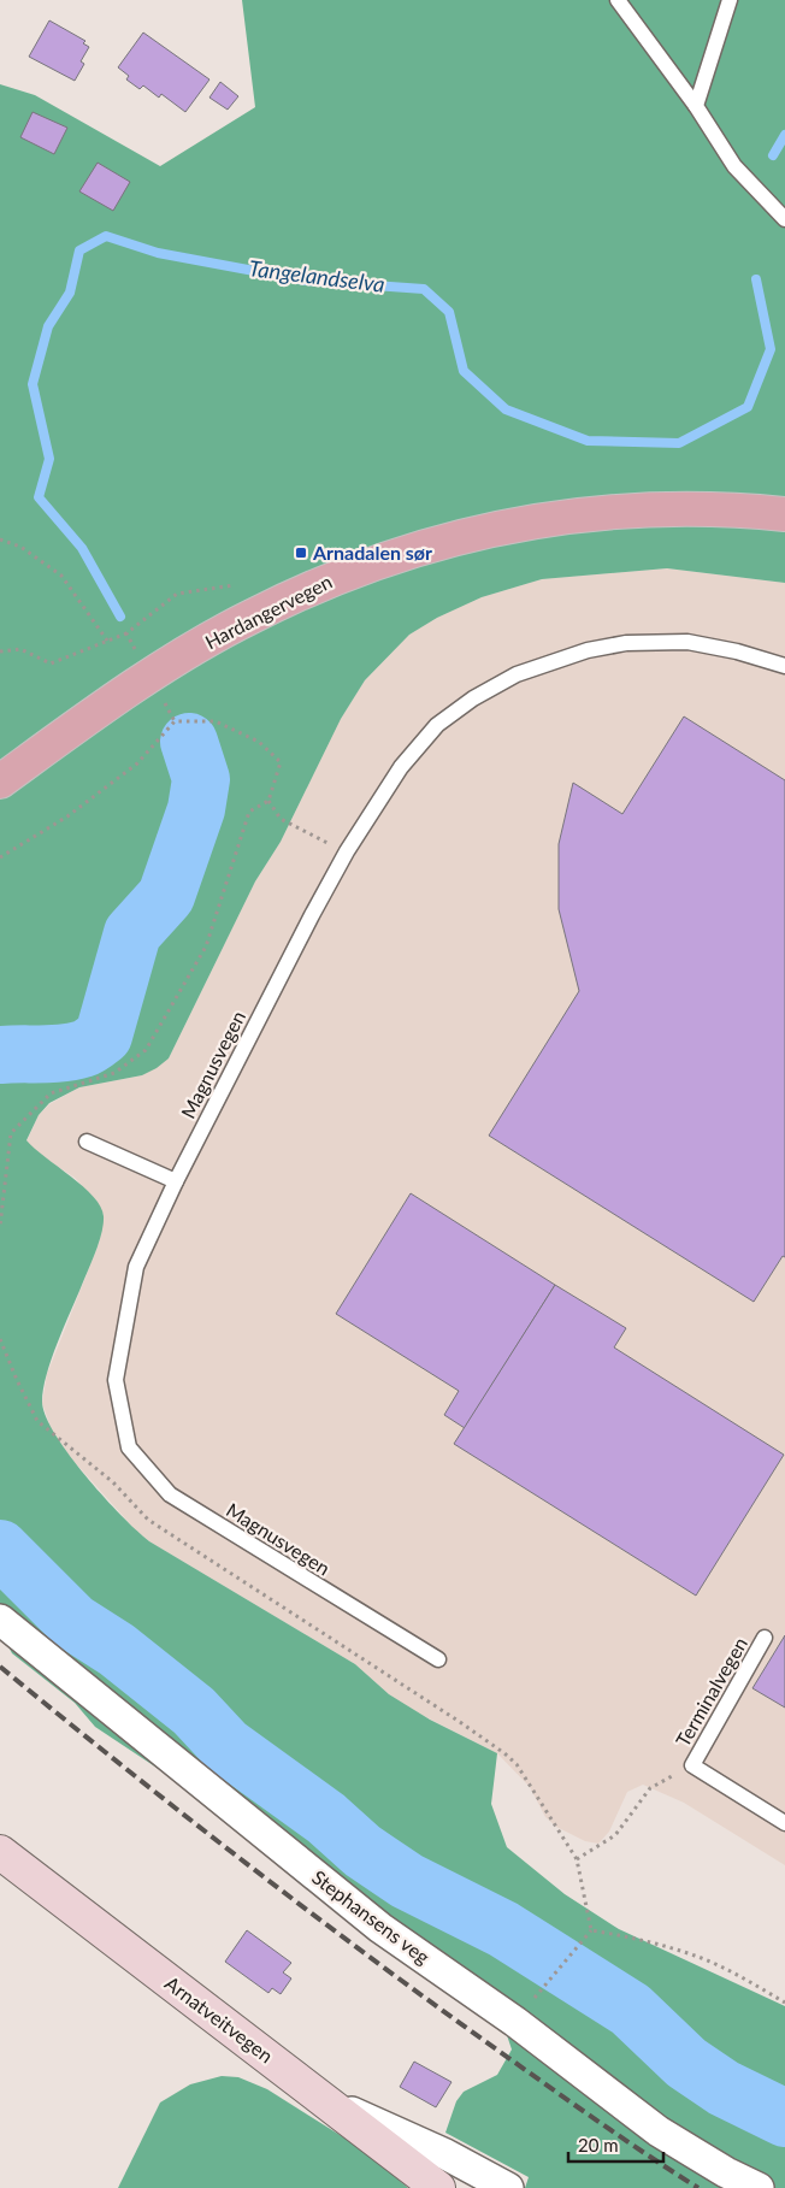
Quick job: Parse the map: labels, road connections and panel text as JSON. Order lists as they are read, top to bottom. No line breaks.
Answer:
{"streets":{"main road":["Hardangervegen","Arnatveitvegen"],"street":["Stephansens veg"],"lane":["Magnusvegen","Terminalvegen"]},"water":["Tangelandselva"],"places":{"transit":["Arnadalen sør"]},"scale_bar":"20 m"}
